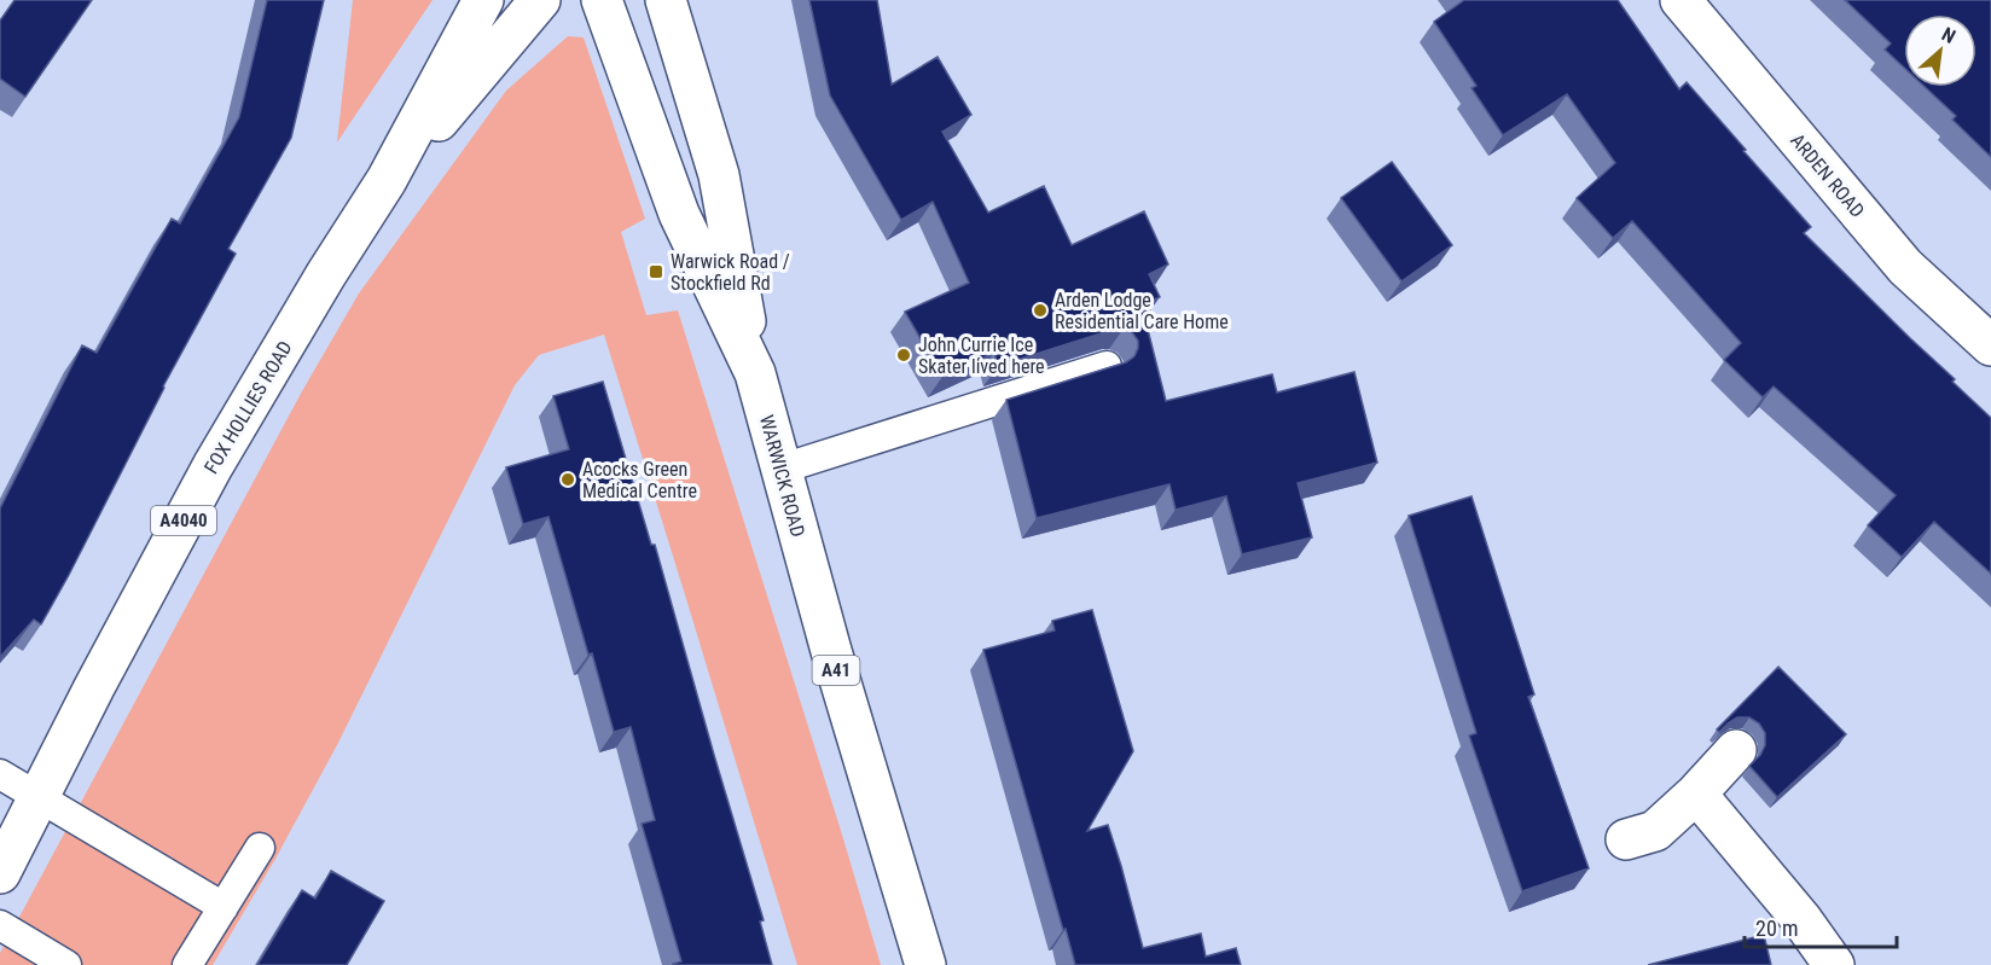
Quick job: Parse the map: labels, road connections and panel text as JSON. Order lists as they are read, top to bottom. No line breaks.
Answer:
{"streets":{"main road":["ARDEN ROAD","FOX HOLLIES ROAD","WARWICK ROAD","A4040","A41"]},"crossings":[["WARWICK ROAD","A41"]],"places":{"transit":["Warwick Road / Stockfield Rd"],"other":["Arden Lodge Residential Care Home","John Currie Ice Skater lived here","Acocks Green Medical Centre"]},"scale_bar":"20 m","north":"top right"}
